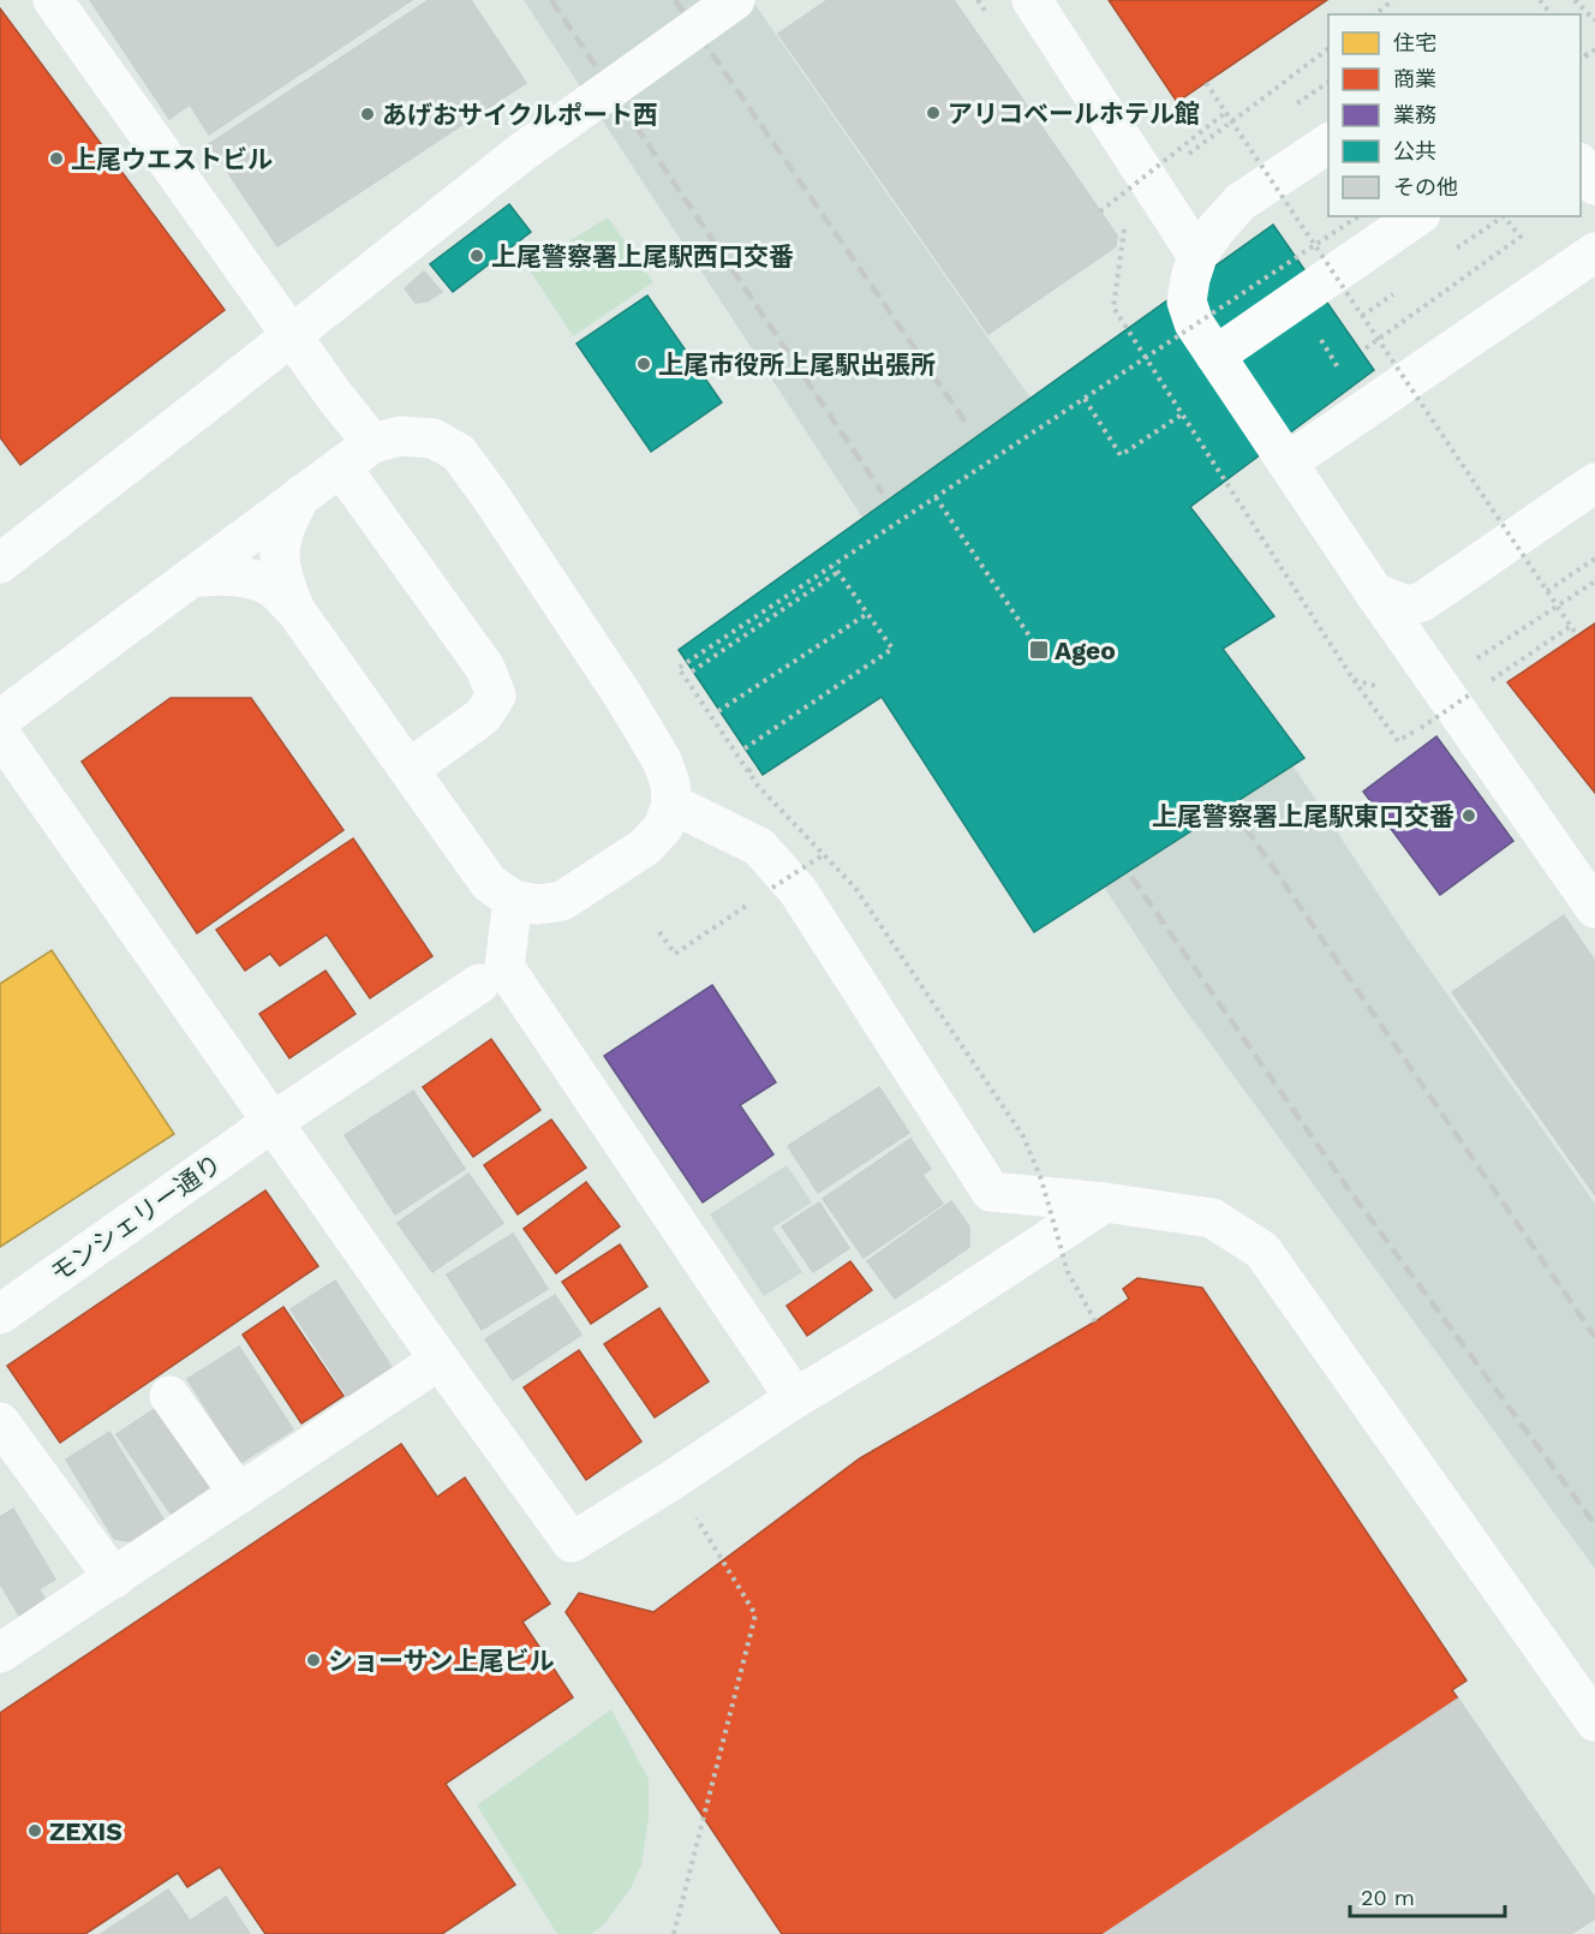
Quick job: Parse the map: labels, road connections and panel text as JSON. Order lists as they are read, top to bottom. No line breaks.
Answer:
{"streets":{"street":["モンシェリー通り"]},"places":{"other":["アリコベールホテル館","あげおサイクルポート西","上尾ウエストビル","上尾警察署上尾駅西口交番","上尾市役所上尾駅出張所","上尾警察署上尾駅東口交番","ショーサン上尾ビル","ZEXIS"],"transit":["Ageo"]},"legend":["住宅","商業","業務","公共","その他"],"scale_bar":"20 m"}
